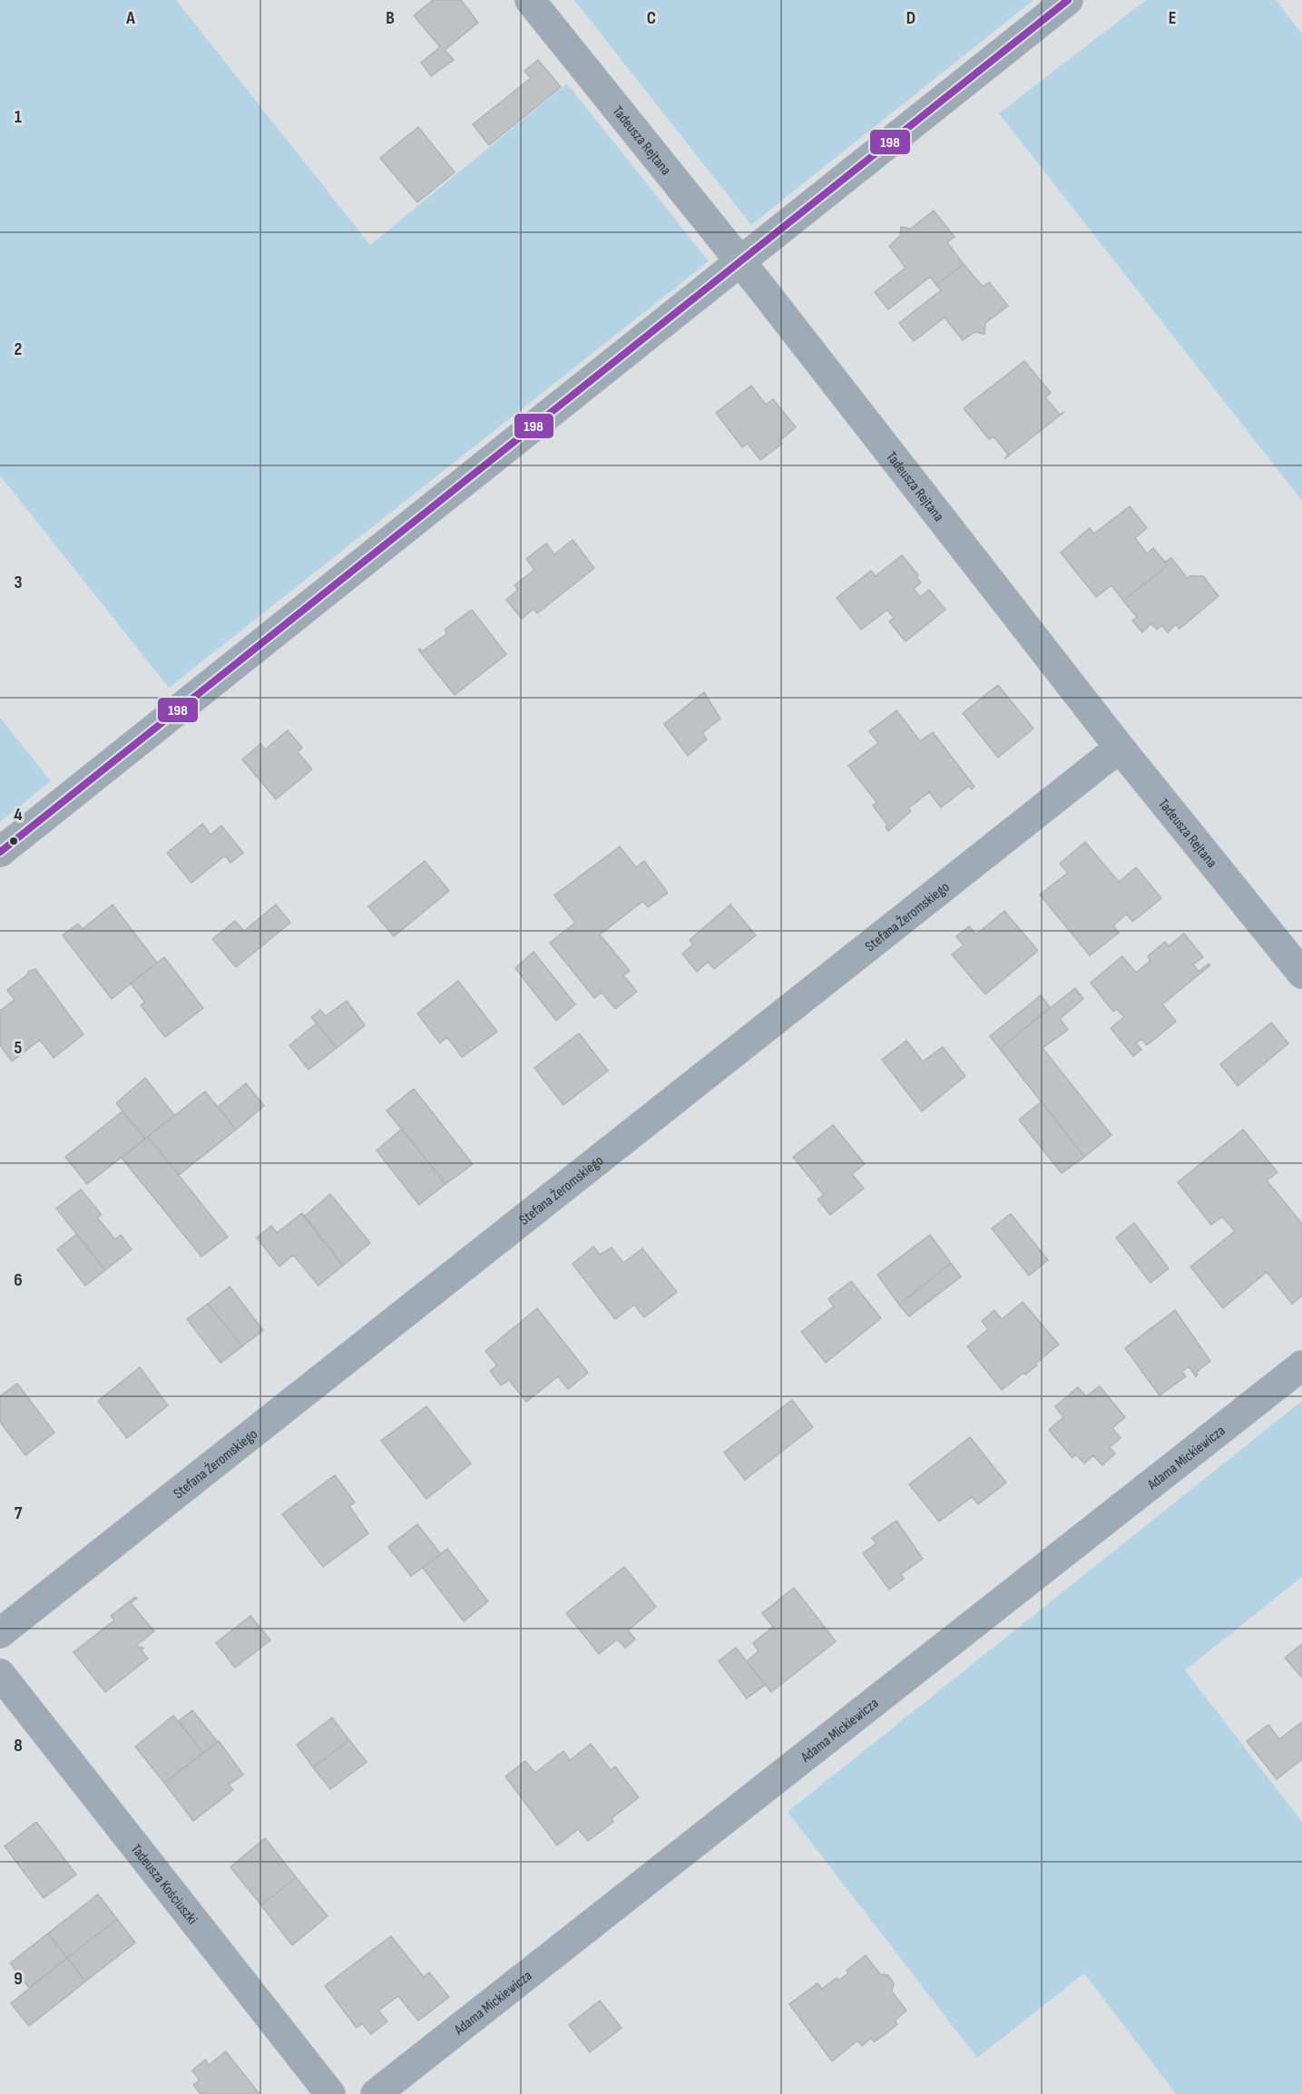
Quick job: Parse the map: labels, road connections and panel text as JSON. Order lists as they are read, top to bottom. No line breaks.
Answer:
{"streets":{"street":["Tadeusza Rejtana","Stefana Żeromskiego","Adama Mickiewicza","Tadeusza Kościuszki"]},"crossings":[["Tadeusza Rejtana","Stefana Żeromskiego"]],"lines":["transit line 198"],"grid":{"columns":["A","B","C","D","E"],"rows":["1","2","3","4","5","6","7","8","9"]}}
